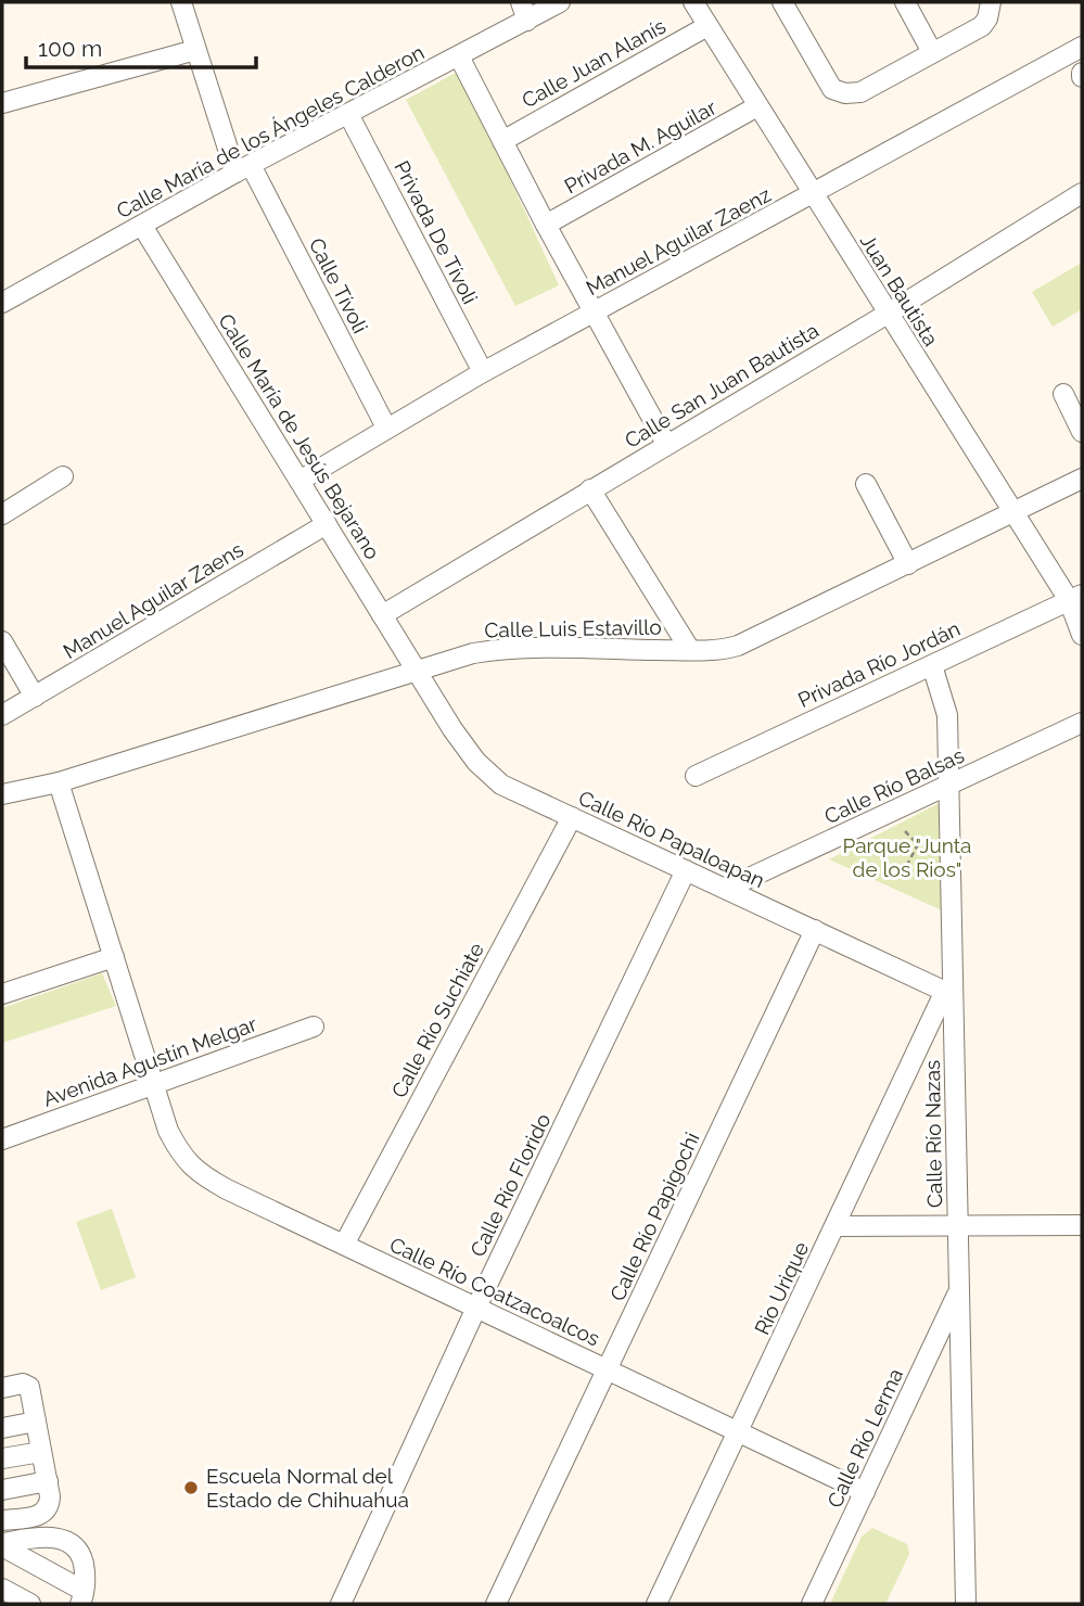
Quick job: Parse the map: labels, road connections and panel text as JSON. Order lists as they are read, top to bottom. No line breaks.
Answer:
{"streets":{"street":["Calle Juan Alanís","Calle María de los Ángeles Calderon","Privada M. Aguilar","Privada De Tívoli","Manuel Aguilar Zaenz","Calle Tívoli","Juan Bautista","Calle San Juan Bautista","Calle María de Jesús Bejarano","Manuel Aguilar Zaens","Calle Luis Estavillo","Privada Río Jordán","Calle Río Balsas","Calle Río Papaloapan","Calle Río Suchiate","Avenida Agustín Melgar","Calle Río Nazas","Calle Río Florido","Calle Río Papigochi","Rio Urique","Calle Río Coatzacoalcos","Calle Río Lerma"]},"crossings":[["Calle Juan Alanís","Juan Bautista"],["Calle María de los Ángeles Calderon","Privada De Tívoli"],["Calle María de los Ángeles Calderon","Calle Tívoli"],["Calle María de los Ángeles Calderon","Calle María de Jesús Bejarano"],["Privada M. Aguilar","Juan Bautista"],["Privada De Tívoli","Manuel Aguilar Zaenz"],["Manuel Aguilar Zaenz","Calle Tívoli"],["Manuel Aguilar Zaenz","Juan Bautista"],["Manuel Aguilar Zaenz","Calle María de Jesús Bejarano"],["Juan Bautista","Calle San Juan Bautista"],["Juan Bautista","Calle Luis Estavillo"],["Juan Bautista","Privada Río Jordán"],["Calle San Juan Bautista","Calle María de Jesús Bejarano"],["Calle María de Jesús Bejarano","Manuel Aguilar Zaens"],["Calle María de Jesús Bejarano","Calle Luis Estavillo"],["Calle María de Jesús Bejarano","Calle Río Papaloapan"],["Calle Luis Estavillo","Calle Río Papaloapan"],["Calle Luis Estavillo","Calle Río Coatzacoalcos"],["Privada Río Jordán","Calle Río Nazas"],["Calle Río Balsas","Calle Río Papaloapan"],["Calle Río Balsas","Calle Río Nazas"],["Calle Río Papaloapan","Calle Río Suchiate"],["Calle Río Papaloapan","Calle Río Nazas"],["Calle Río Papaloapan","Calle Río Florido"],["Calle Río Papaloapan","Calle Río Papigochi"],["Calle Río Papaloapan","Rio Urique"],["Calle Río Suchiate","Calle Río Coatzacoalcos"],["Avenida Agustín Melgar","Calle Río Coatzacoalcos"],["Calle Río Nazas","Rio Urique"],["Calle Río Nazas","Calle Río Lerma"],["Calle Río Florido","Calle Río Coatzacoalcos"],["Calle Río Papigochi","Calle Río Coatzacoalcos"],["Rio Urique","Calle Río Coatzacoalcos"],["Calle Río Coatzacoalcos","Calle Río Lerma"]],"parks":["Parque \"Junta de los Rios\""],"places":["Escuela Normal del Estado de Chihuahua"],"scale_bar":"100 m"}
